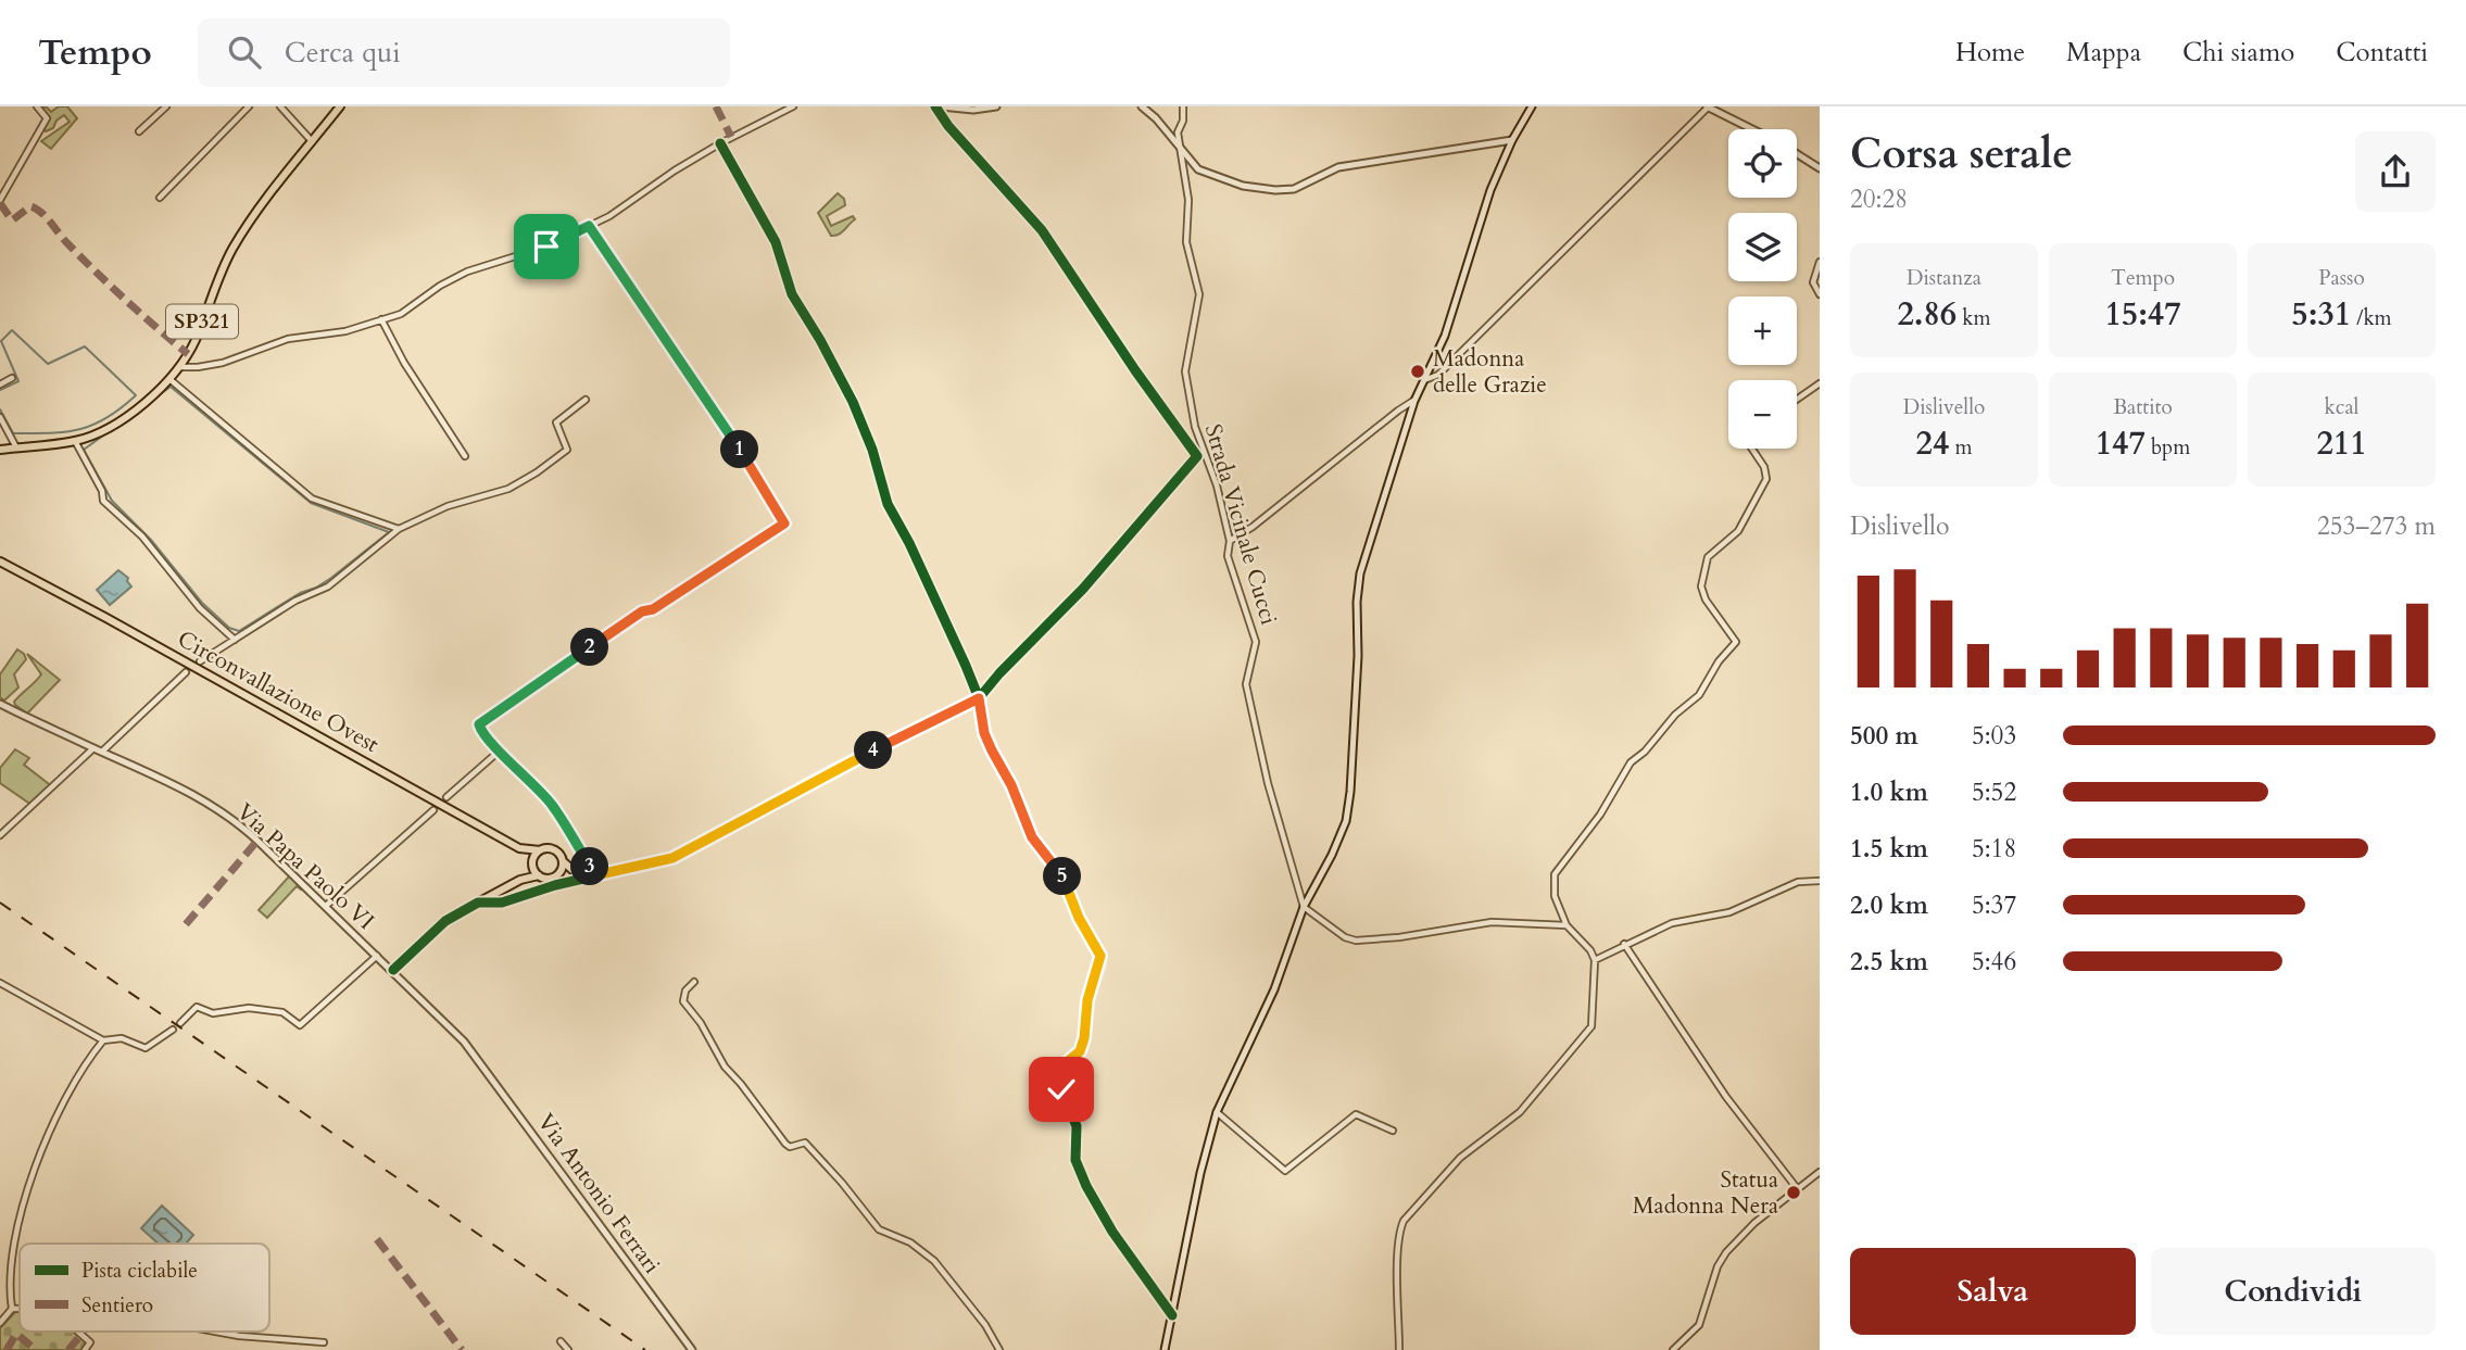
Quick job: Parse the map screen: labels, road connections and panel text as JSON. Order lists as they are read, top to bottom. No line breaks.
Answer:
{"streets":{"main road":["SP321","Circonvallazione Ovest"],"street":["Strada Vicinale Cucci","Via Papa Paolo VI","Via Antonio Ferrari"]},"crossings":[["Via Papa Paolo VI","Via Antonio Ferrari"]],"places":["Madonna delle Grazie","Statua Madonna Nera"],"legend":["Pista ciclabile","Sentiero"],"page":{"header":"Tempo","search":"Cerca qui","nav":["Home","Mappa","Chi siamo","Contatti"],"heading":["Corsa serale","20:28"],"map_buttons":["+","−"],"stats":[["Distanza","2.86 km"],["Tempo","15:47"],["Passo","5:31 /km"],["Dislivello","24 m"],["Battito","147 bpm"],["kcal","211"]],"pins":["1","2","4","3","5"],"chart":["Dislivello","253–273 m"],"list":[{"name":"500 m","note":"5:03"},{"name":"1.0 km","note":"5:52"},{"name":"1.5 km","note":"5:18"},{"name":"2.0 km","note":"5:37"},{"name":"2.5 km","note":"5:46"}],"buttons":["Salva","Condividi"]}}
